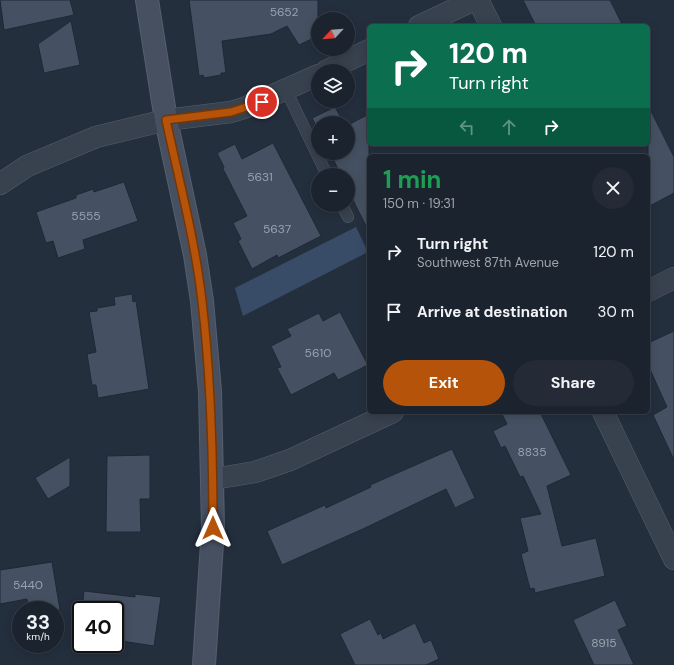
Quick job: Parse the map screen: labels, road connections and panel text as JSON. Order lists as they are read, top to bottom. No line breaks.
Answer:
{"house_numbers":["5652","5631","5555","5637","5610","8835","5440","8915"],"north":"bottom left","page":{"map_buttons":["+","−"],"turn":["120 m","Turn right"],"heading":["1 min","150 m · 19:31"],"list":[{"name":"Turn right","note":"Southwest 87th Avenue","value":"120 m"},{"name":"Arrive at destination","value":"30 m"}],"buttons":["Exit","Share"],"speed":"33 km/h","limit":"40"}}
